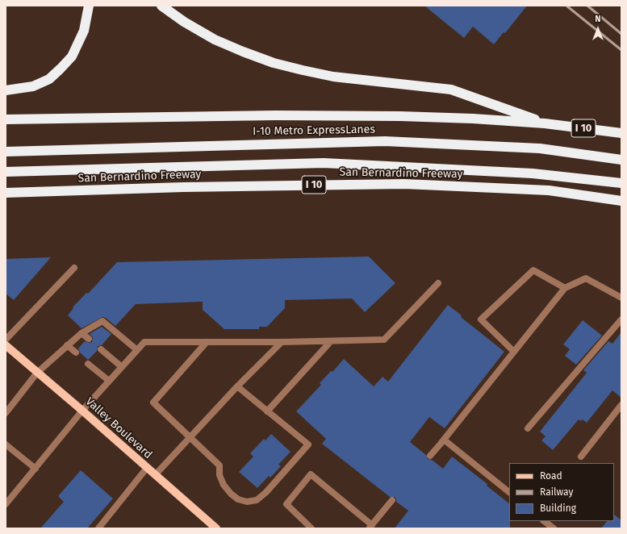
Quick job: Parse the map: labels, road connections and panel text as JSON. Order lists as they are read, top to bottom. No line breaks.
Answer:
{"streets":{"highway":["I 10","I-10 Metro ExpressLanes","San Bernardino Freeway"],"main road":["Valley Boulevard"]},"legend":["Road","Railway","Building"],"north":"top"}
